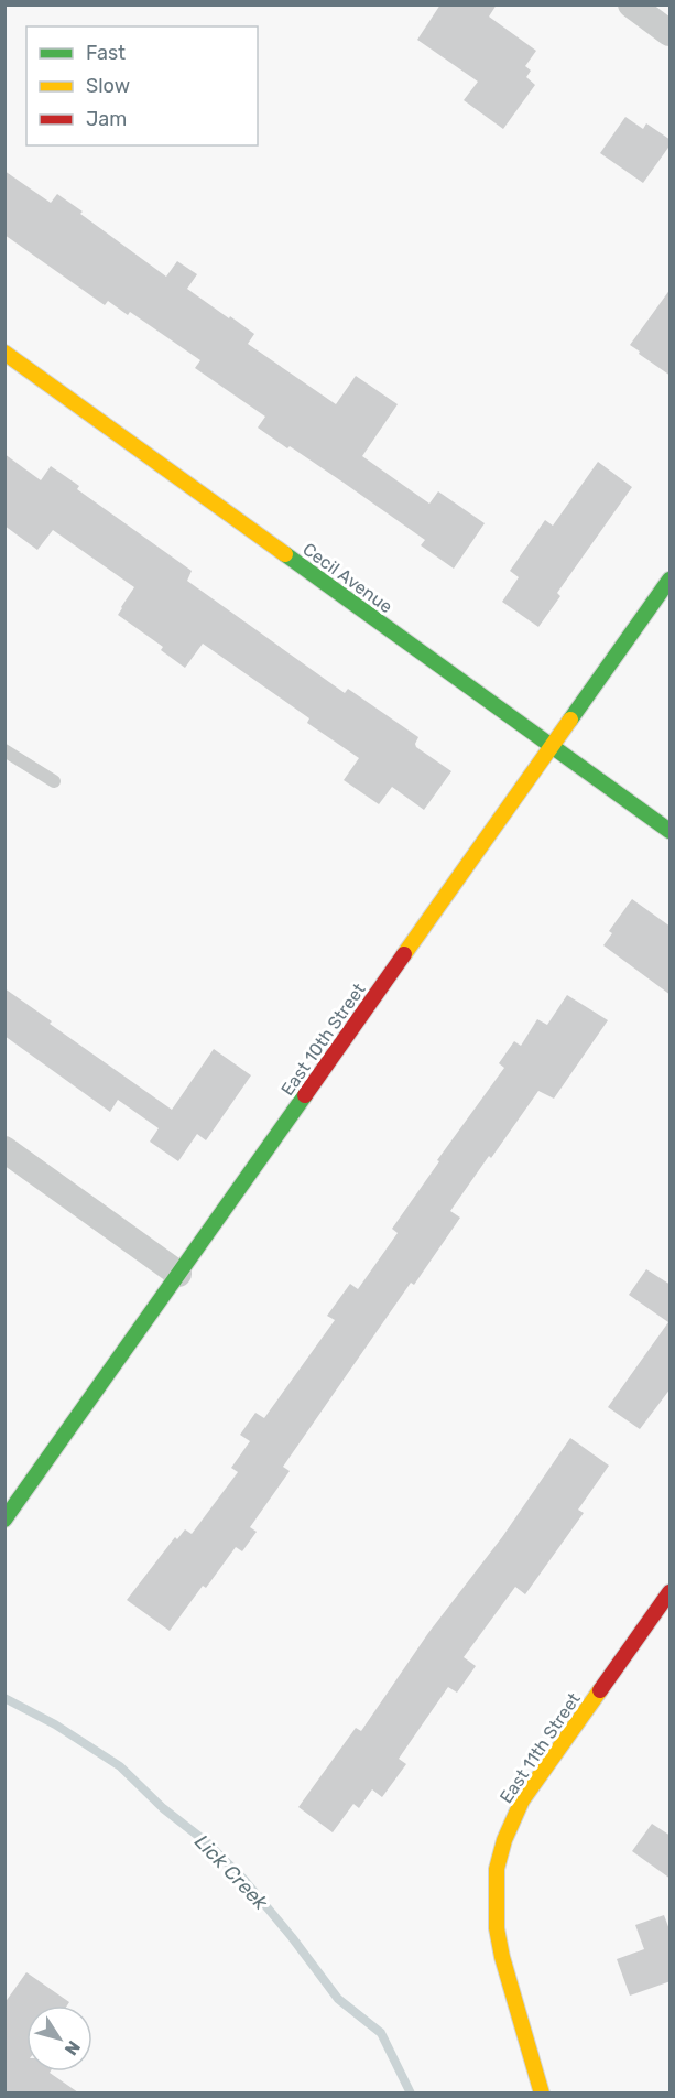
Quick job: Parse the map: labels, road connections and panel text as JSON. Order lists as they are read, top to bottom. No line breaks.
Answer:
{"streets":{"street":["Cecil Avenue","East 10th Street","East 11th Street"]},"crossings":[["Cecil Avenue","East 10th Street"]],"water":["Lick Creek"],"legend":["Fast","Slow","Jam"],"north":"bottom right"}
